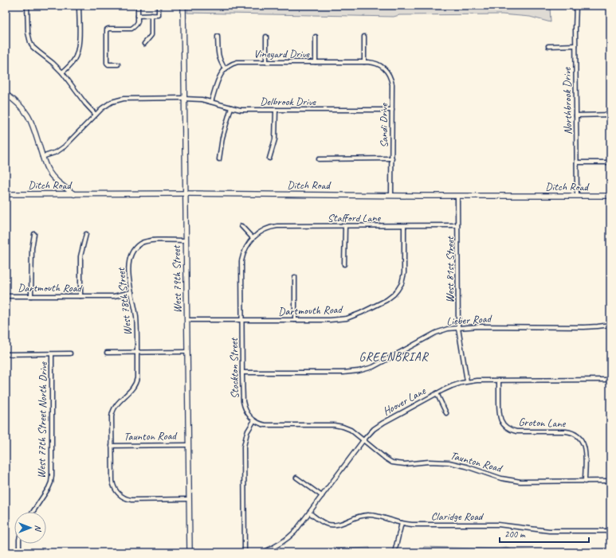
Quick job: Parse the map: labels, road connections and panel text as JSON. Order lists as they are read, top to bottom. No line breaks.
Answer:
{"streets":{"main road":["Ditch Road","West 79th Street"],"street":["Vineyard Drive","Delbrook Drive","Northbrook Drive","Sandi Drive","Stafford Lane","West 81st Street","Dartmouth Road","West 78th Street","Lieber Road","Stockton Street","Hoover Lane","West 77th Street North Drive","Groton Lane","Taunton Road","Claridge Road"]},"crossings":[["Vineyard Drive","Sandi Drive"],["Delbrook Drive","Sandi Drive"],["Delbrook Drive","West 79th Street"],["Northbrook Drive","Ditch Road"],["Sandi Drive","Ditch Road"],["Ditch Road","West 81st Street"],["Ditch Road","West 79th Street"],["Stafford Lane","West 81st Street"],["Stafford Lane","Dartmouth Road"],["Stafford Lane","Stockton Street"],["West 81st Street","Lieber Road"],["West 81st Street","Hoover Lane"],["West 79th Street","Dartmouth Road"],["West 79th Street","West 78th Street"],["West 79th Street","Taunton Road"],["Dartmouth Road","West 78th Street"],["Dartmouth Road","Stockton Street"],["West 78th Street","Taunton Road"],["Lieber Road","Stockton Street"],["Stockton Street","Taunton Road"],["Hoover Lane","Groton Lane"],["Hoover Lane","Taunton Road"],["Hoover Lane","Claridge Road"],["Groton Lane","Taunton Road"]],"districts":["GREENBRIAR"],"scale_bar":"200 m","north":"right"}
